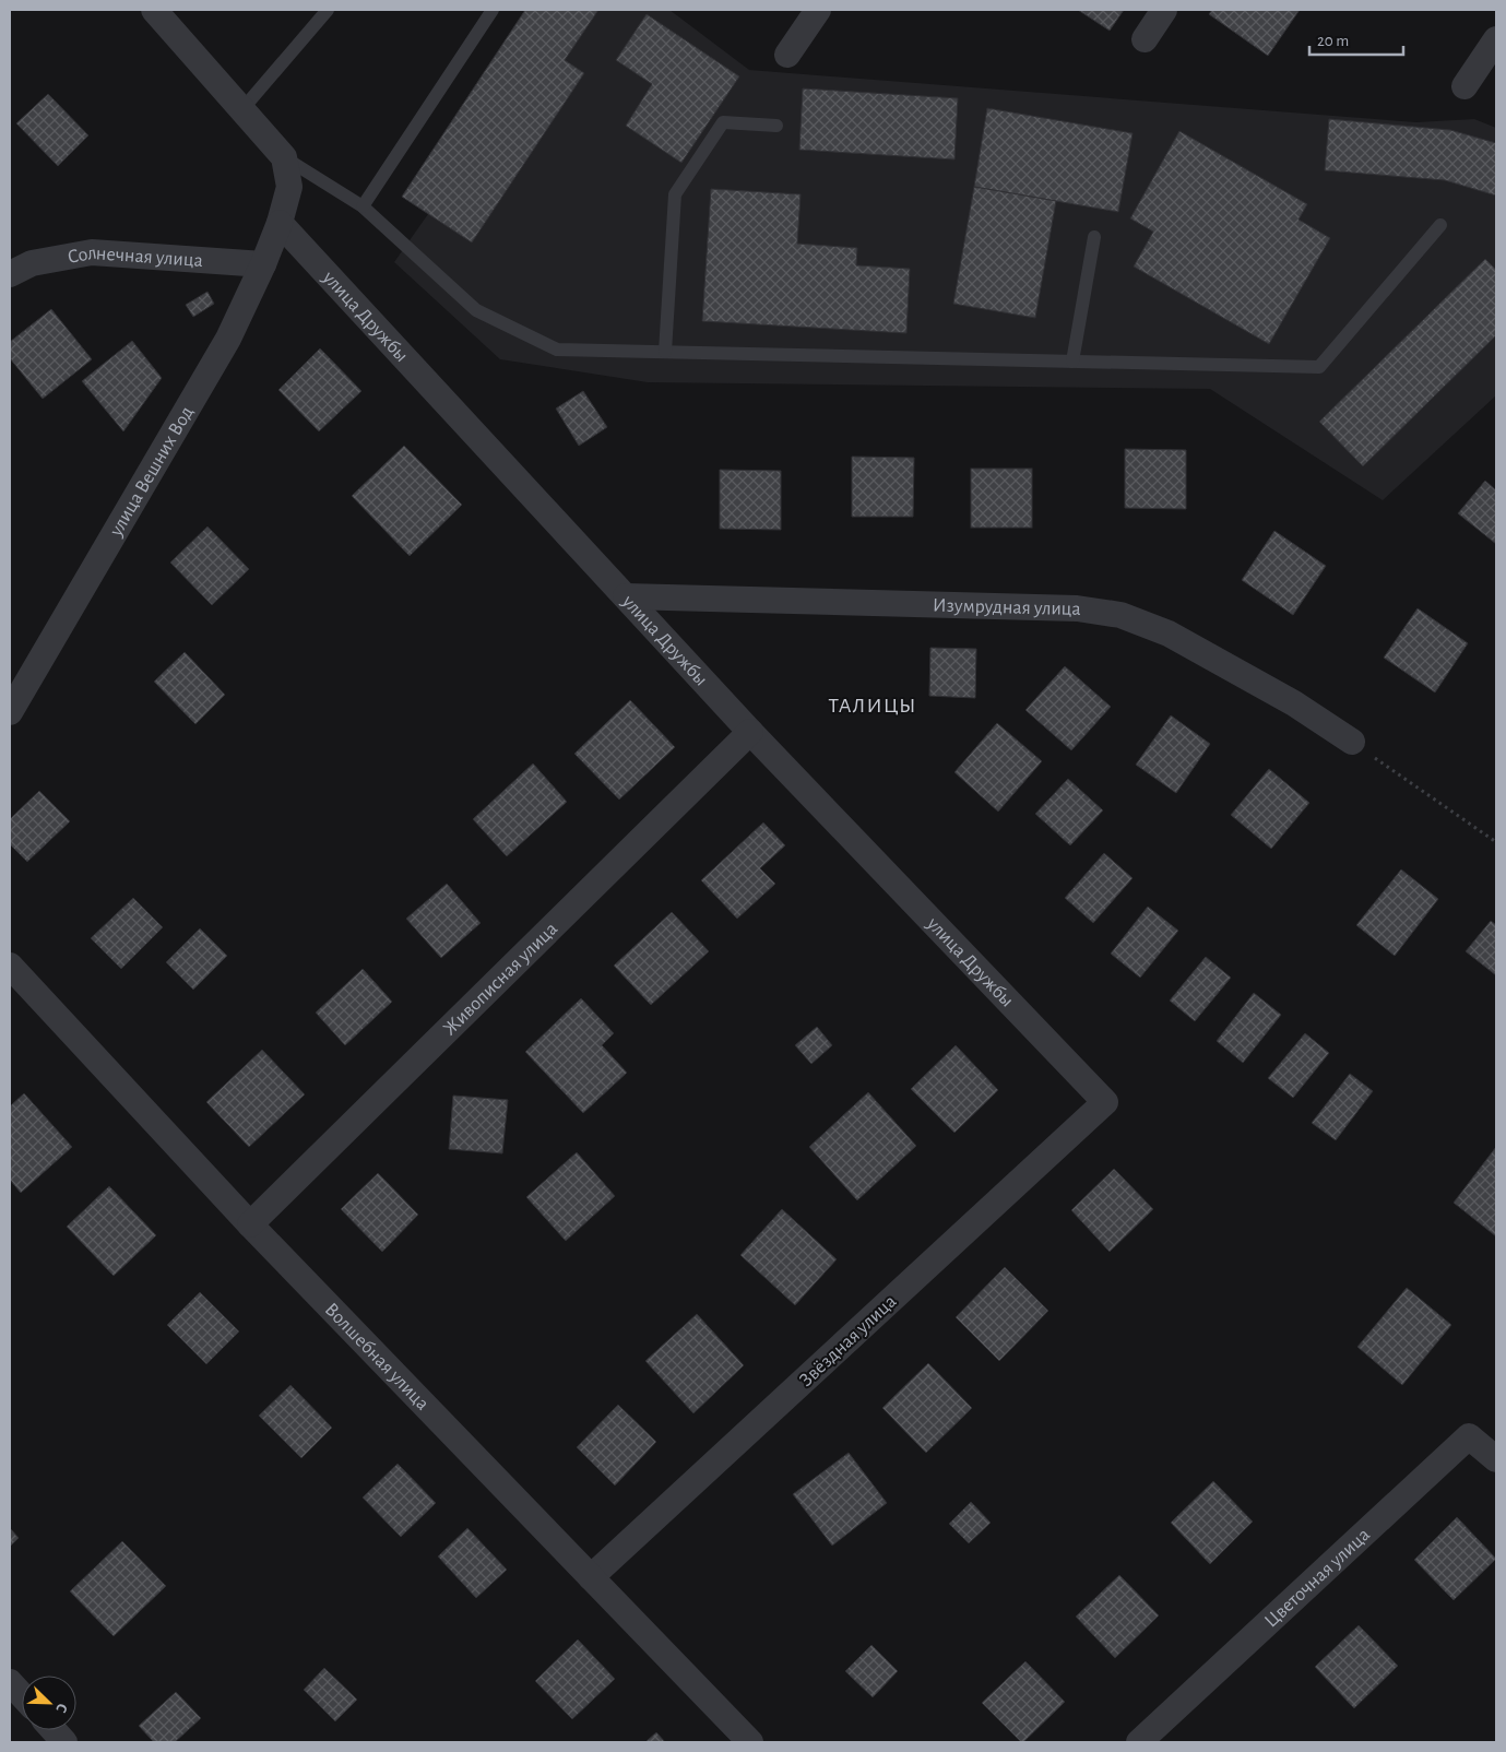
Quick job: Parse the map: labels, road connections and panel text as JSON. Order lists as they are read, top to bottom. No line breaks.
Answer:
{"streets":{"street":["Солнечная улица","улица Дружбы","улица Вешних Вод","Изумрудная улица","Живописная улица","Звёздная улица","Волшебная улица","Цветочная улица"]},"crossings":[["Солнечная улица","улица Вешних Вод"],["улица Дружбы","улица Вешних Вод"],["улица Дружбы","Изумрудная улица"],["улица Дружбы","Живописная улица"],["улица Дружбы","Звёздная улица"],["Живописная улица","Волшебная улица"],["Звёздная улица","Волшебная улица"]],"districts":["ТАЛИЦЫ"],"scale_bar":"20 m","north":"bottom right"}
